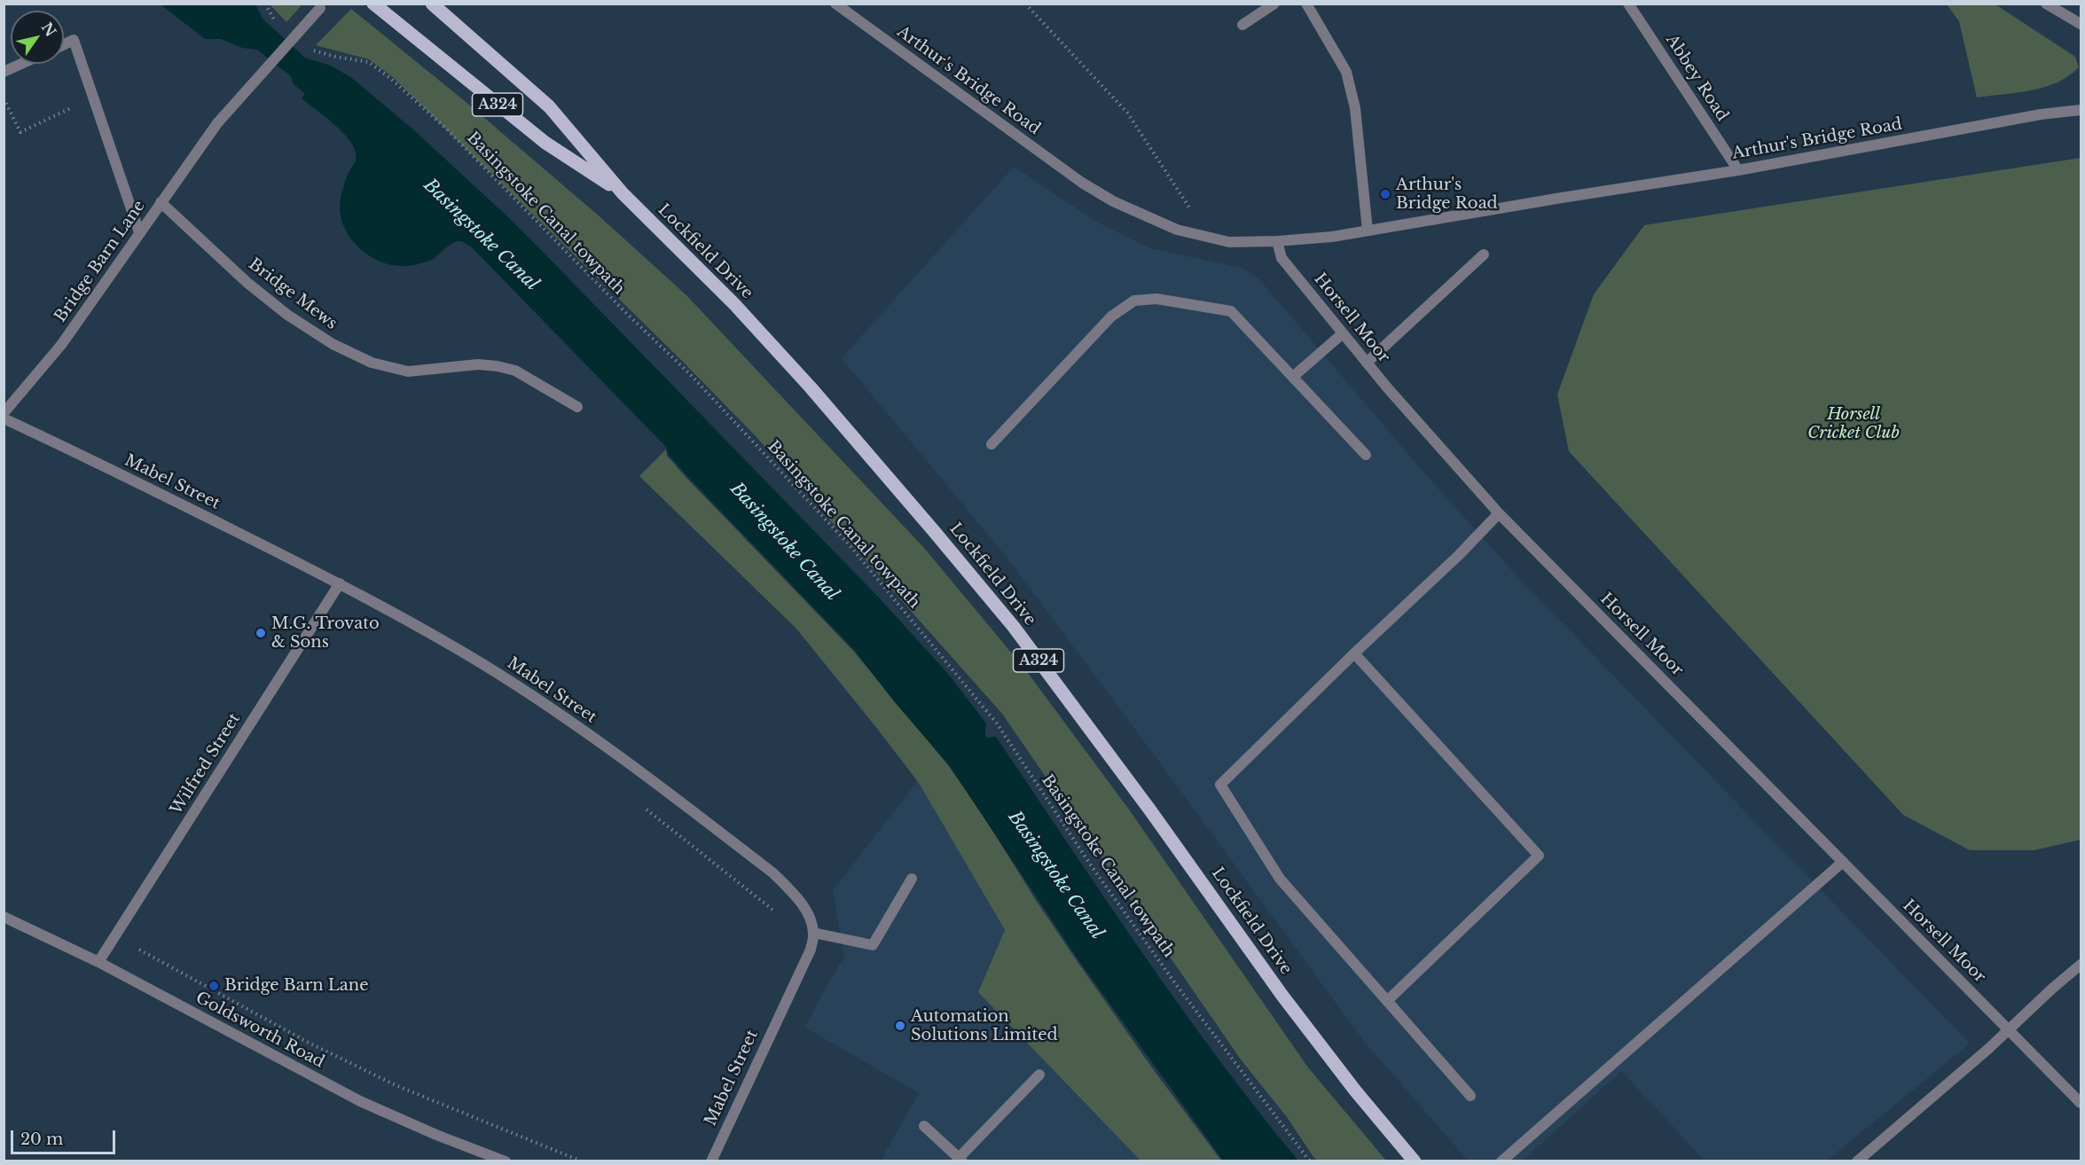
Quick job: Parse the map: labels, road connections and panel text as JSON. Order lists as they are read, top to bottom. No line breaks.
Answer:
{"streets":{"main road":["A324","Lockfield Drive"],"street":["Abbey Road","Arthur's Bridge Road","Bridge Barn Lane","Bridge Mews","Horsell Moor","Mabel Street","Wilfred Street","Goldsworth Road"],"path":["Basingstoke Canal towpath"]},"crossings":[["Abbey Road","Arthur's Bridge Road"],["Arthur's Bridge Road","Horsell Moor"],["Bridge Barn Lane","Bridge Mews"],["Mabel Street","Wilfred Street"],["Wilfred Street","Goldsworth Road"]],"water":["Basingstoke Canal"],"parks":["Horsell Cricket Club"],"places":["Arthur's Bridge Road","M.G. Trovato & Sons","Bridge Barn Lane","Automation Solutions Limited"],"scale_bar":"20 m","north":"top right"}
